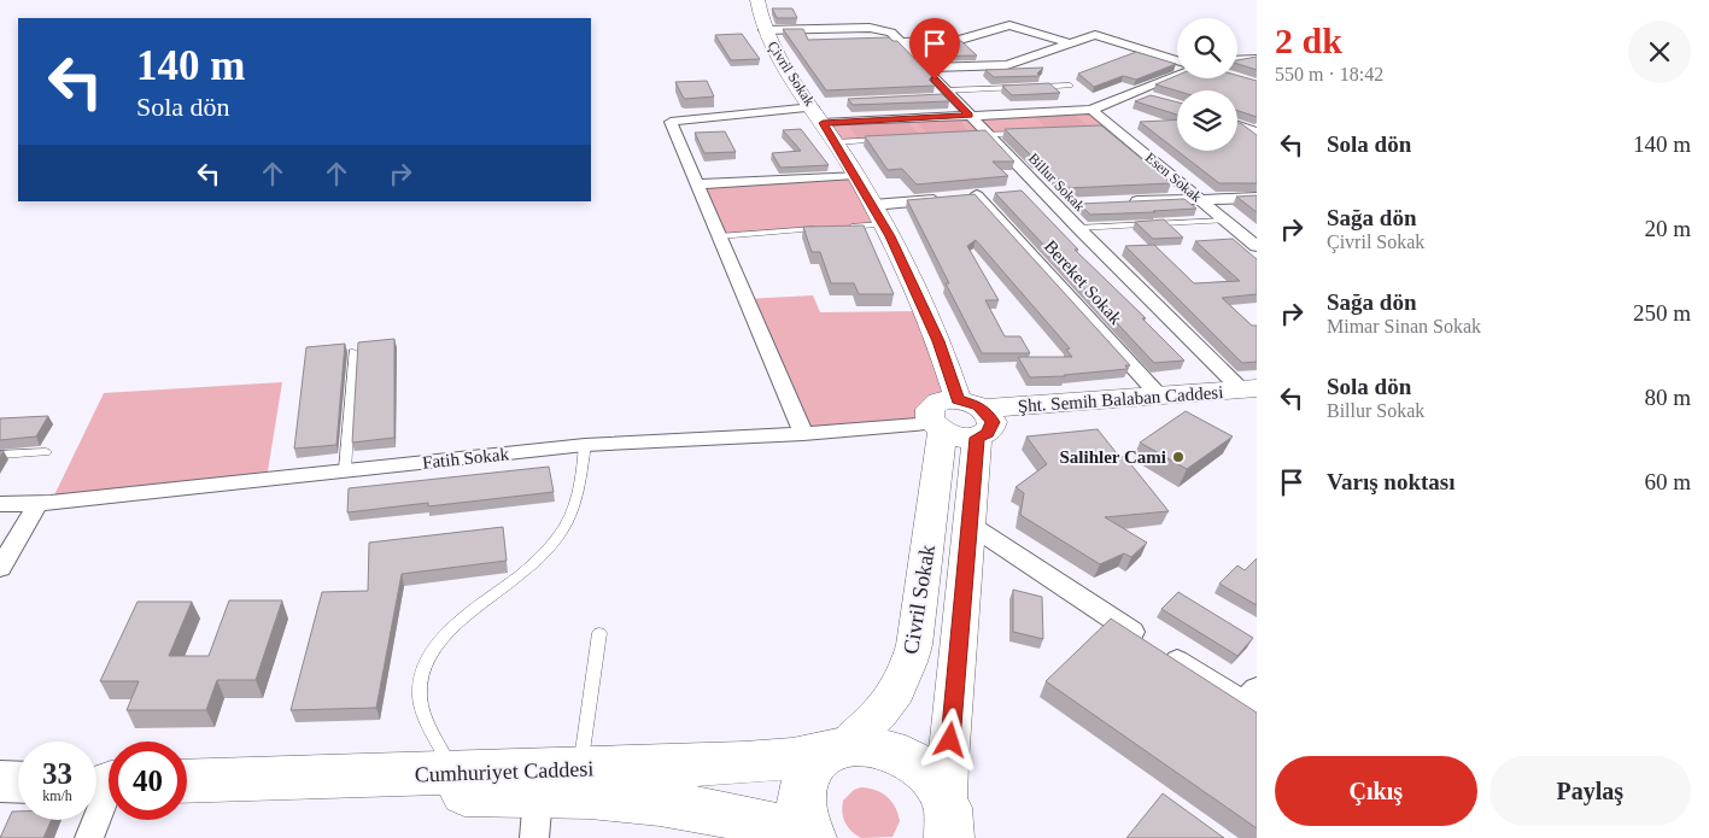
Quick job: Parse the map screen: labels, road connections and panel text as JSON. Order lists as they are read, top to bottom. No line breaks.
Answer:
{"streets":{"highway":["Cumhuriyet Caddesi"],"street":["Çivril Sokak","Esen Sokak","Billur Sokak","Bereket Sokak","Şht. Semih Balaban Caddesi","Fatih Sokak","Civril Sokak"]},"crossings":[["Çivril Sokak","Billur Sokak"],["Çivril Sokak","Şht. Semih Balaban Caddesi"],["Çivril Sokak","Civril Sokak"],["Billur Sokak","Şht. Semih Balaban Caddesi"],["Bereket Sokak","Şht. Semih Balaban Caddesi"],["Şht. Semih Balaban Caddesi","Civril Sokak"],["Fatih Sokak","Civril Sokak"],["Civril Sokak","Cumhuriyet Caddesi"]],"places":["Salihler Cami"],"page":{"heading":["2 dk","550 m · 18:42"],"turn":["140 m","Sola dön"],"list":[{"name":"Sola dön","value":"140 m"},{"name":"Sağa dön","note":"Çivril Sokak","value":"20 m"},{"name":"Sağa dön","note":"Mimar Sinan Sokak","value":"250 m"},{"name":"Sola dön","note":"Billur Sokak","value":"80 m"},{"name":"Varış noktası","value":"60 m"}],"speed":"33 km/h","limit":"40","buttons":["Çıkış","Paylaş"]}}
